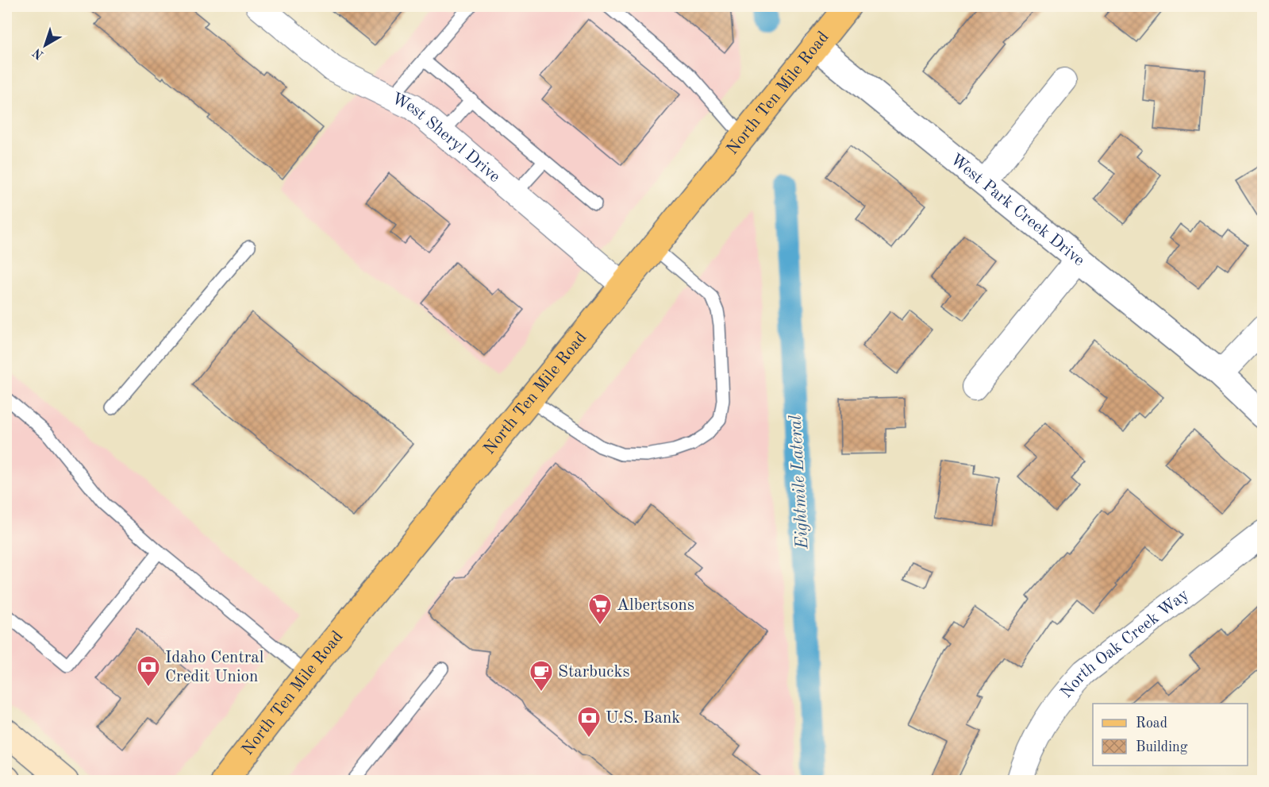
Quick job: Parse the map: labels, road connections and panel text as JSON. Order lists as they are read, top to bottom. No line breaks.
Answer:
{"streets":{"main road":["North Ten Mile Road"],"street":["West Sheryl Drive","West Park Creek Drive","North Oak Creek Way"]},"crossings":[["North Ten Mile Road","West Sheryl Drive"],["North Ten Mile Road","West Park Creek Drive"]],"water":["Eightmile Lateral"],"places":{"supermarket":["Albertsons"],"bank":["Idaho Central Credit Union","U.S. Bank"],"cafe":["Starbucks"]},"legend":["Road","Building"],"north":"bottom left"}
